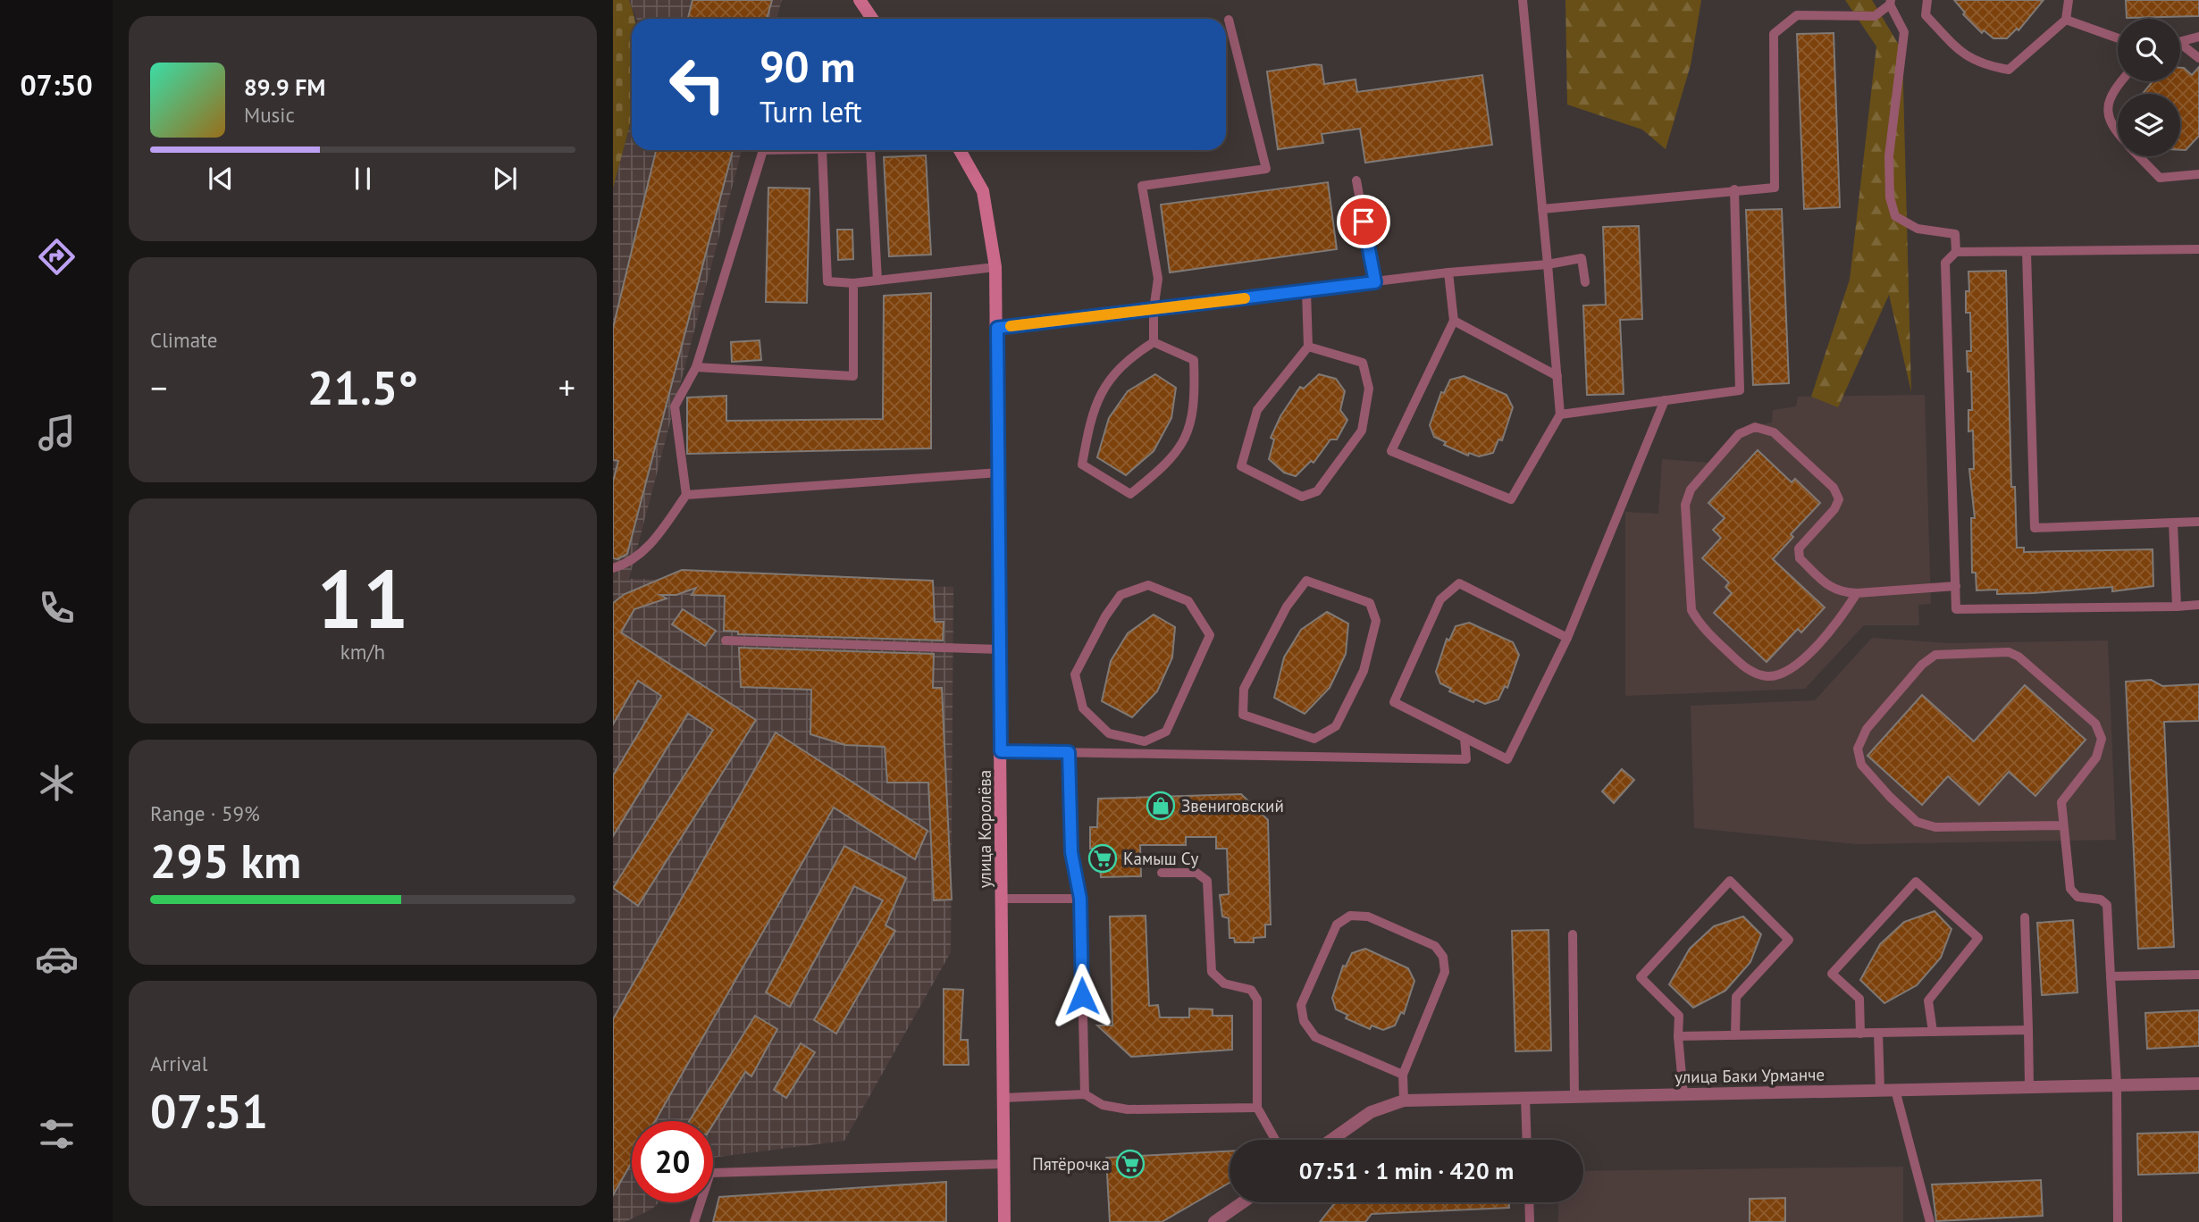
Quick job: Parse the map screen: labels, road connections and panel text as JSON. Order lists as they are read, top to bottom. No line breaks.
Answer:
{"streets":{"street":["улица Королёва","улица Баки Урманче"]},"places":{"shop":["Звениговский"],"supermarket":["Камыш Су","Пятёрочка"]},"page":{"tabs":"07:50","turn":["90 m","Turn left"],"song":["89.9 FM","Music"],"tile":["Climate",["11","km/h"],["Range · 59%","295 km"],["Arrival","07:51"]],"heat":["−","21.5°","+"],"limit":"20","trip":"07:51 · 1 min · 420 m"}}
